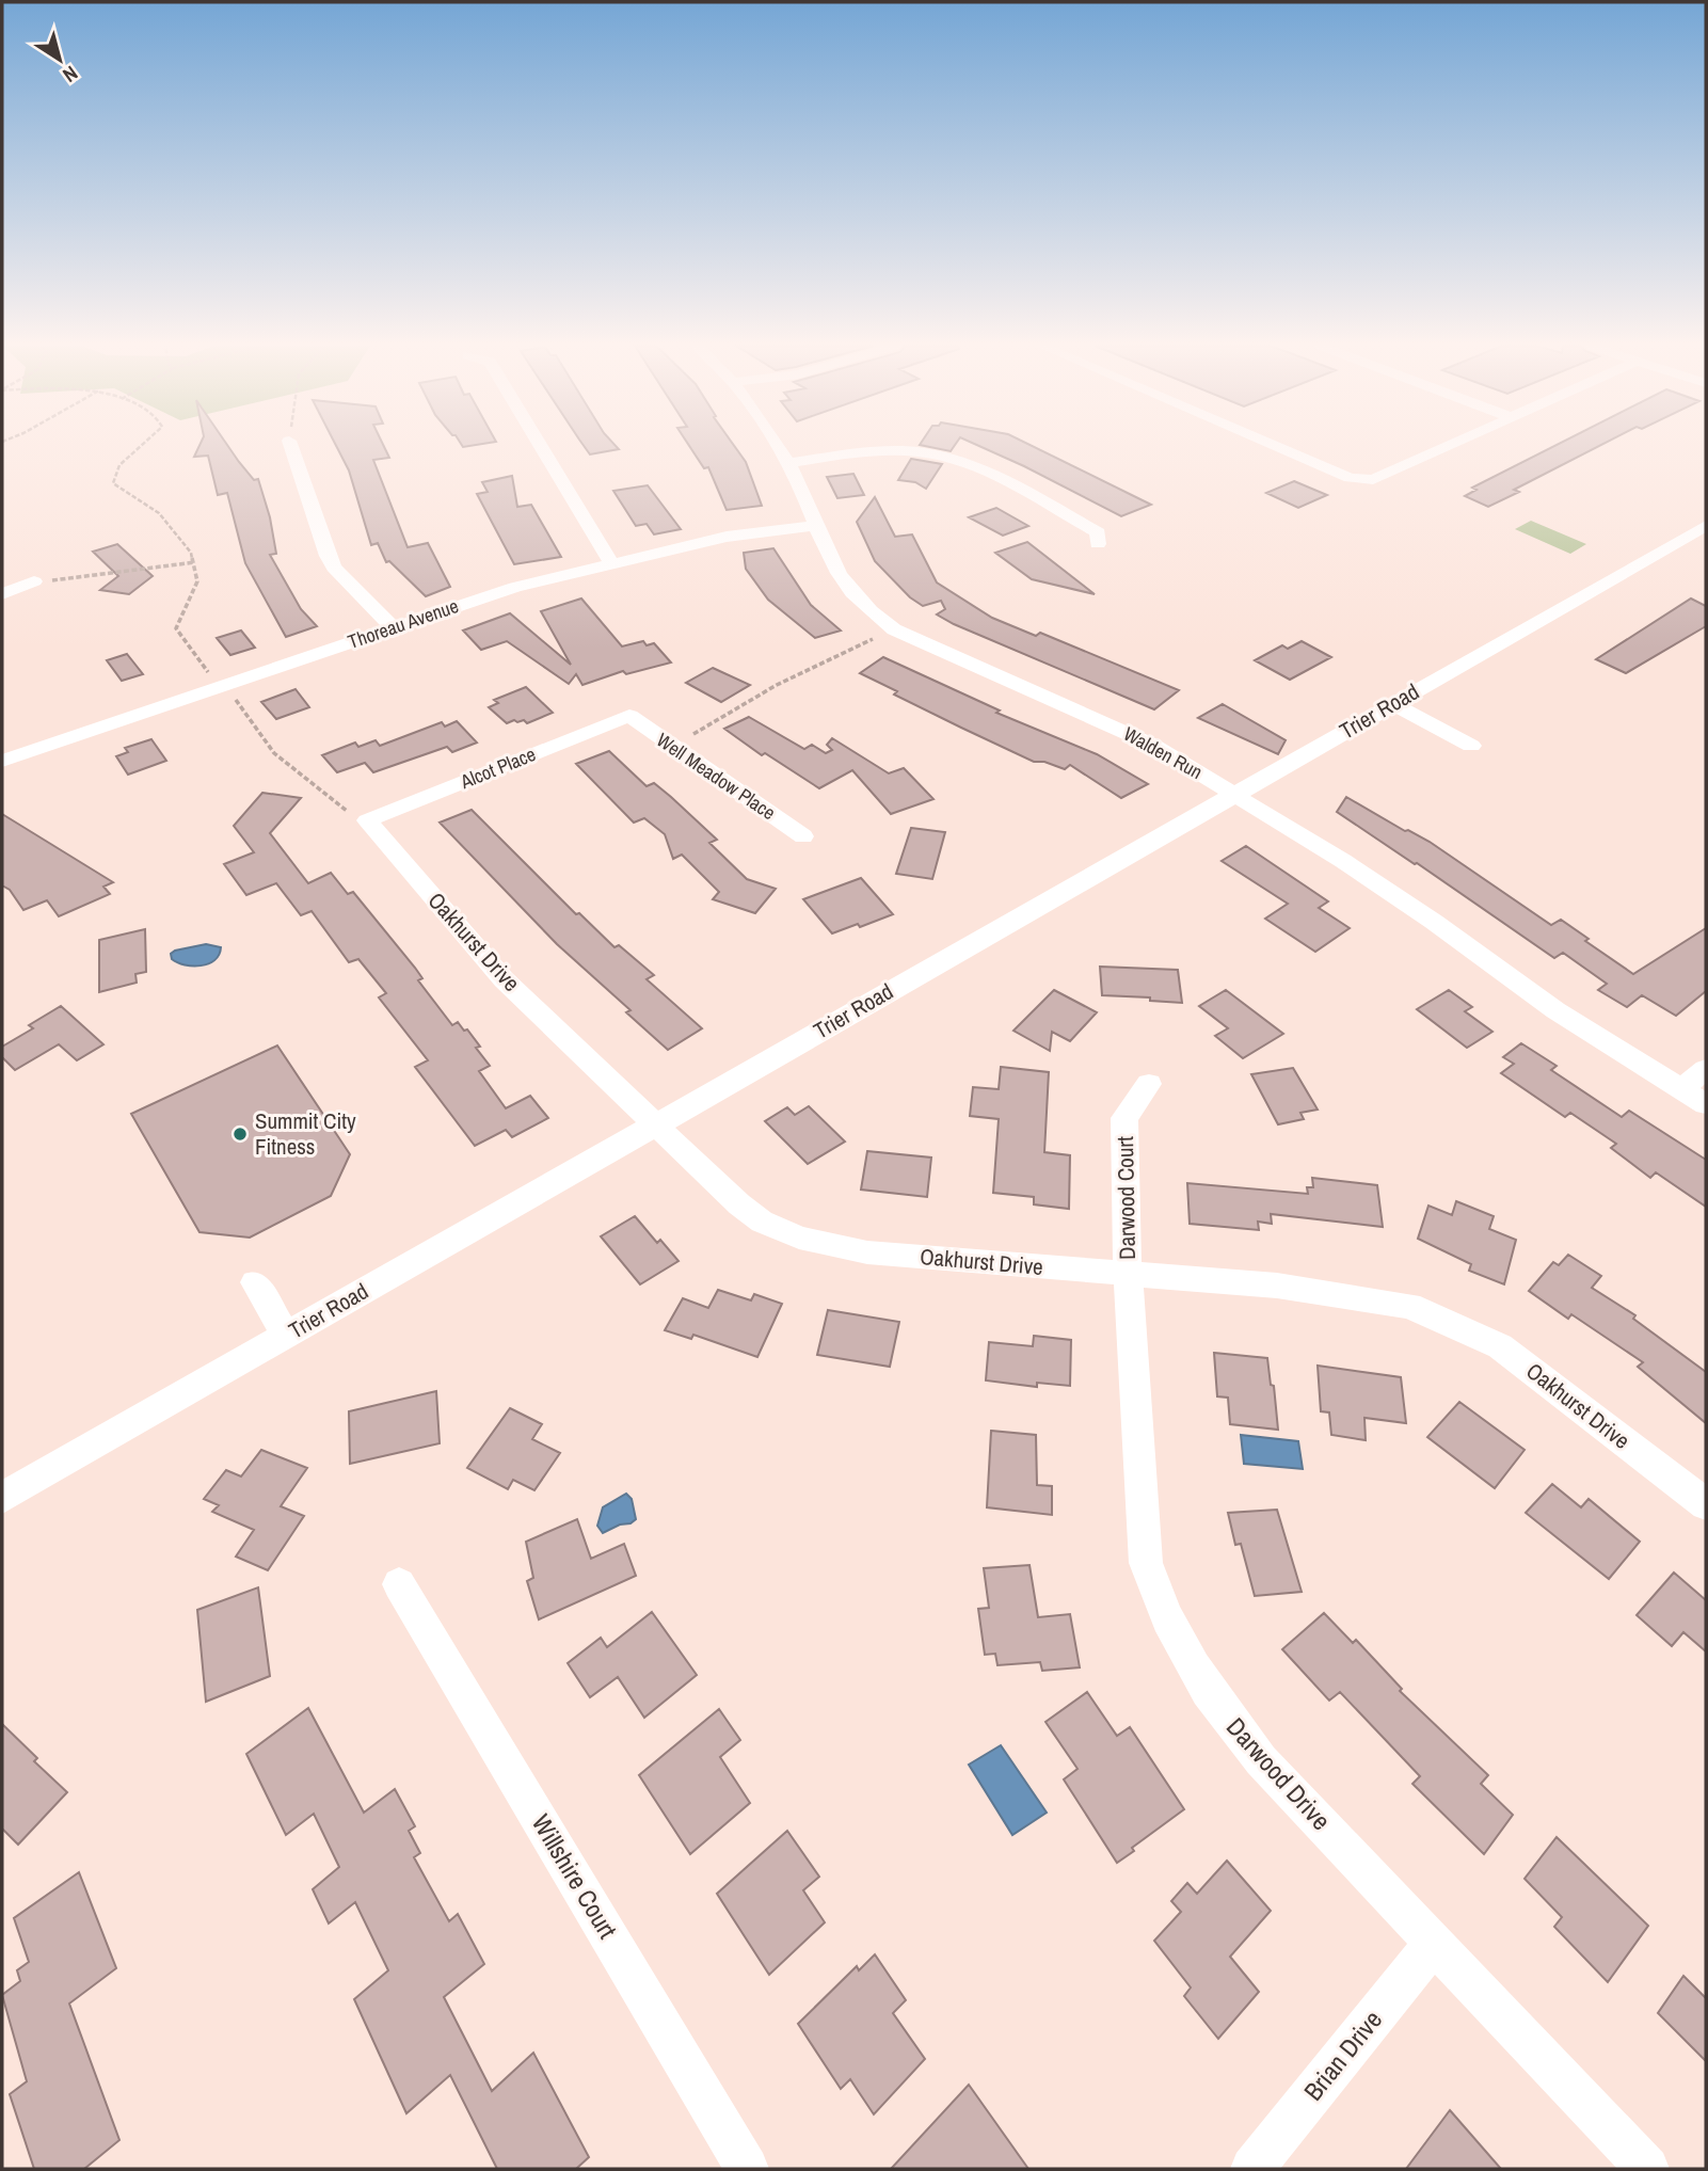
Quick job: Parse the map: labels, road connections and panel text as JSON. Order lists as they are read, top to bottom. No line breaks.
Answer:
{"streets":{"street":["Thoreau Avenue","Trier Road","Walden Run","Alcot Place","Well Meadow Place","Oakhurst Drive","Darwood Court","Darwood Drive","Willshire Court","Brian Drive"]},"crossings":[["Thoreau Avenue","Walden Run"],["Trier Road","Walden Run"],["Trier Road","Oakhurst Drive"],["Alcot Place","Well Meadow Place"],["Alcot Place","Oakhurst Drive"],["Oakhurst Drive","Darwood Court"],["Oakhurst Drive","Darwood Drive"],["Darwood Court","Darwood Drive"],["Darwood Drive","Brian Drive"]],"places":["Summit City Fitness"],"north":"bottom right"}
